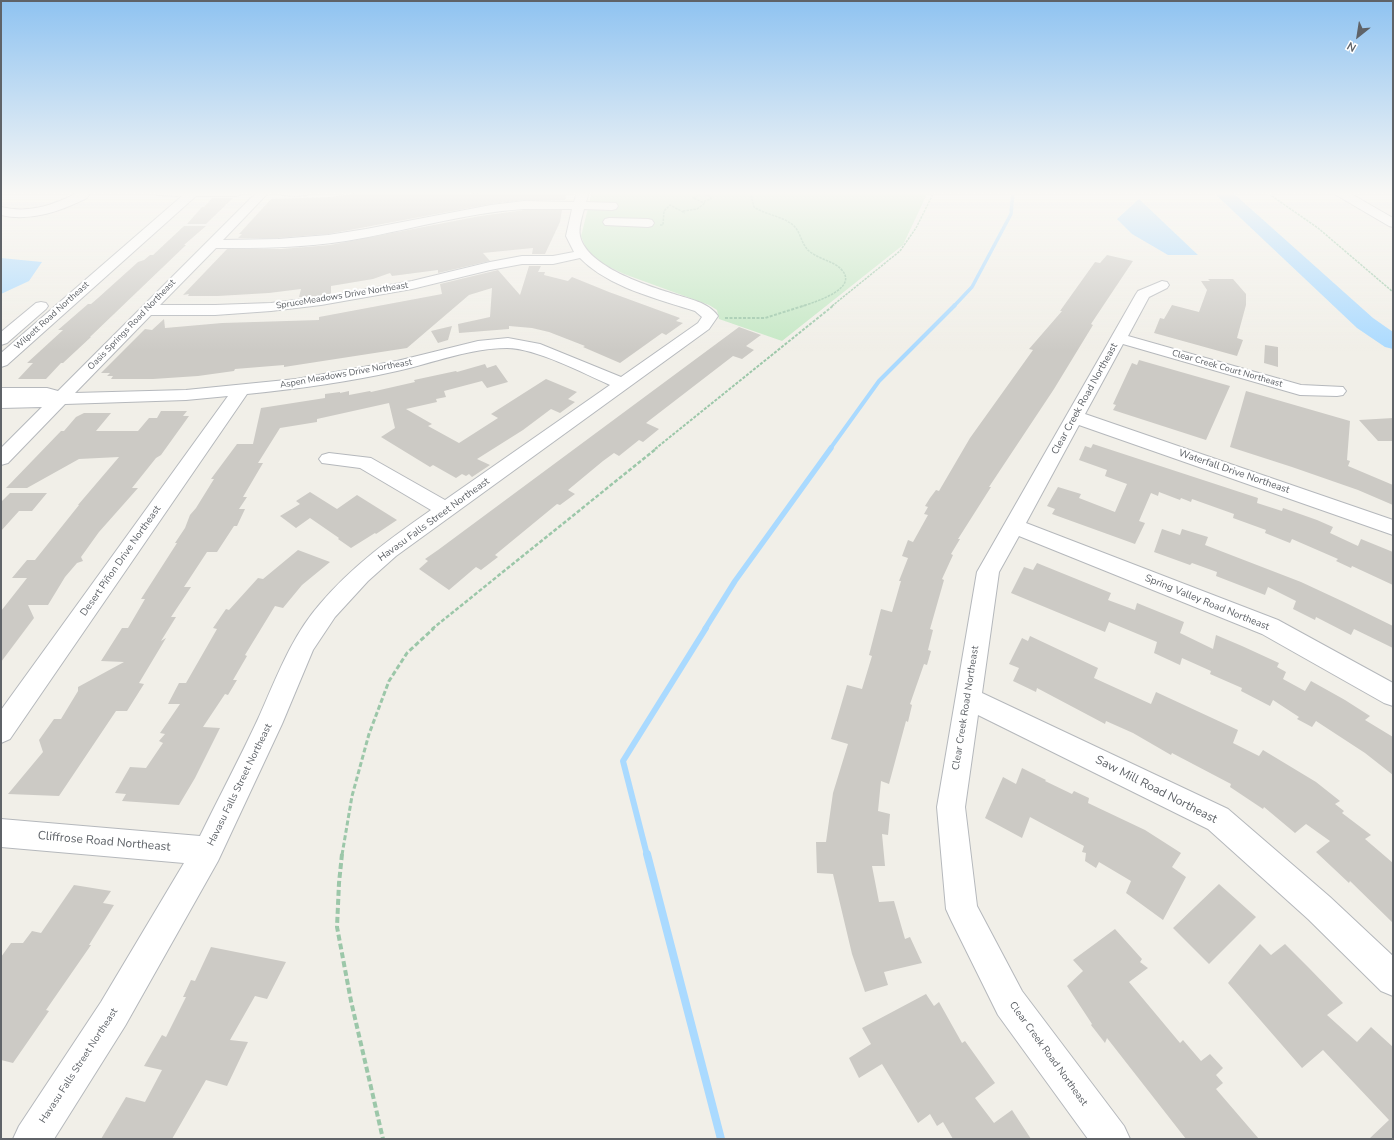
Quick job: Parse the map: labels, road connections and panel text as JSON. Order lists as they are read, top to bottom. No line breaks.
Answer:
{"streets":{"street":["SpruceMeadows Drive Northeast","Wilpett Road Northeast","Oasis Springs Road Northeast","Clear Creek Court Northeast","Aspen Meadows Drive Northeast","Clear Creek Road Northeast","Waterfall Drive Northeast","Havasu Falls Street Northeast","Desert Piñon Drive Northeast","Spring Valley Road Northeast","Saw Mill Road Northeast","Cliffrose Road Northeast"]},"crossings":[["SpruceMeadows Drive Northeast","Oasis Springs Road Northeast"],["SpruceMeadows Drive Northeast","Havasu Falls Street Northeast"],["Oasis Springs Road Northeast","Aspen Meadows Drive Northeast"],["Clear Creek Court Northeast","Clear Creek Road Northeast"],["Aspen Meadows Drive Northeast","Havasu Falls Street Northeast"],["Aspen Meadows Drive Northeast","Desert Piñon Drive Northeast"],["Clear Creek Road Northeast","Waterfall Drive Northeast"],["Clear Creek Road Northeast","Spring Valley Road Northeast"],["Clear Creek Road Northeast","Saw Mill Road Northeast"],["Havasu Falls Street Northeast","Cliffrose Road Northeast"]],"north":"bottom left"}
